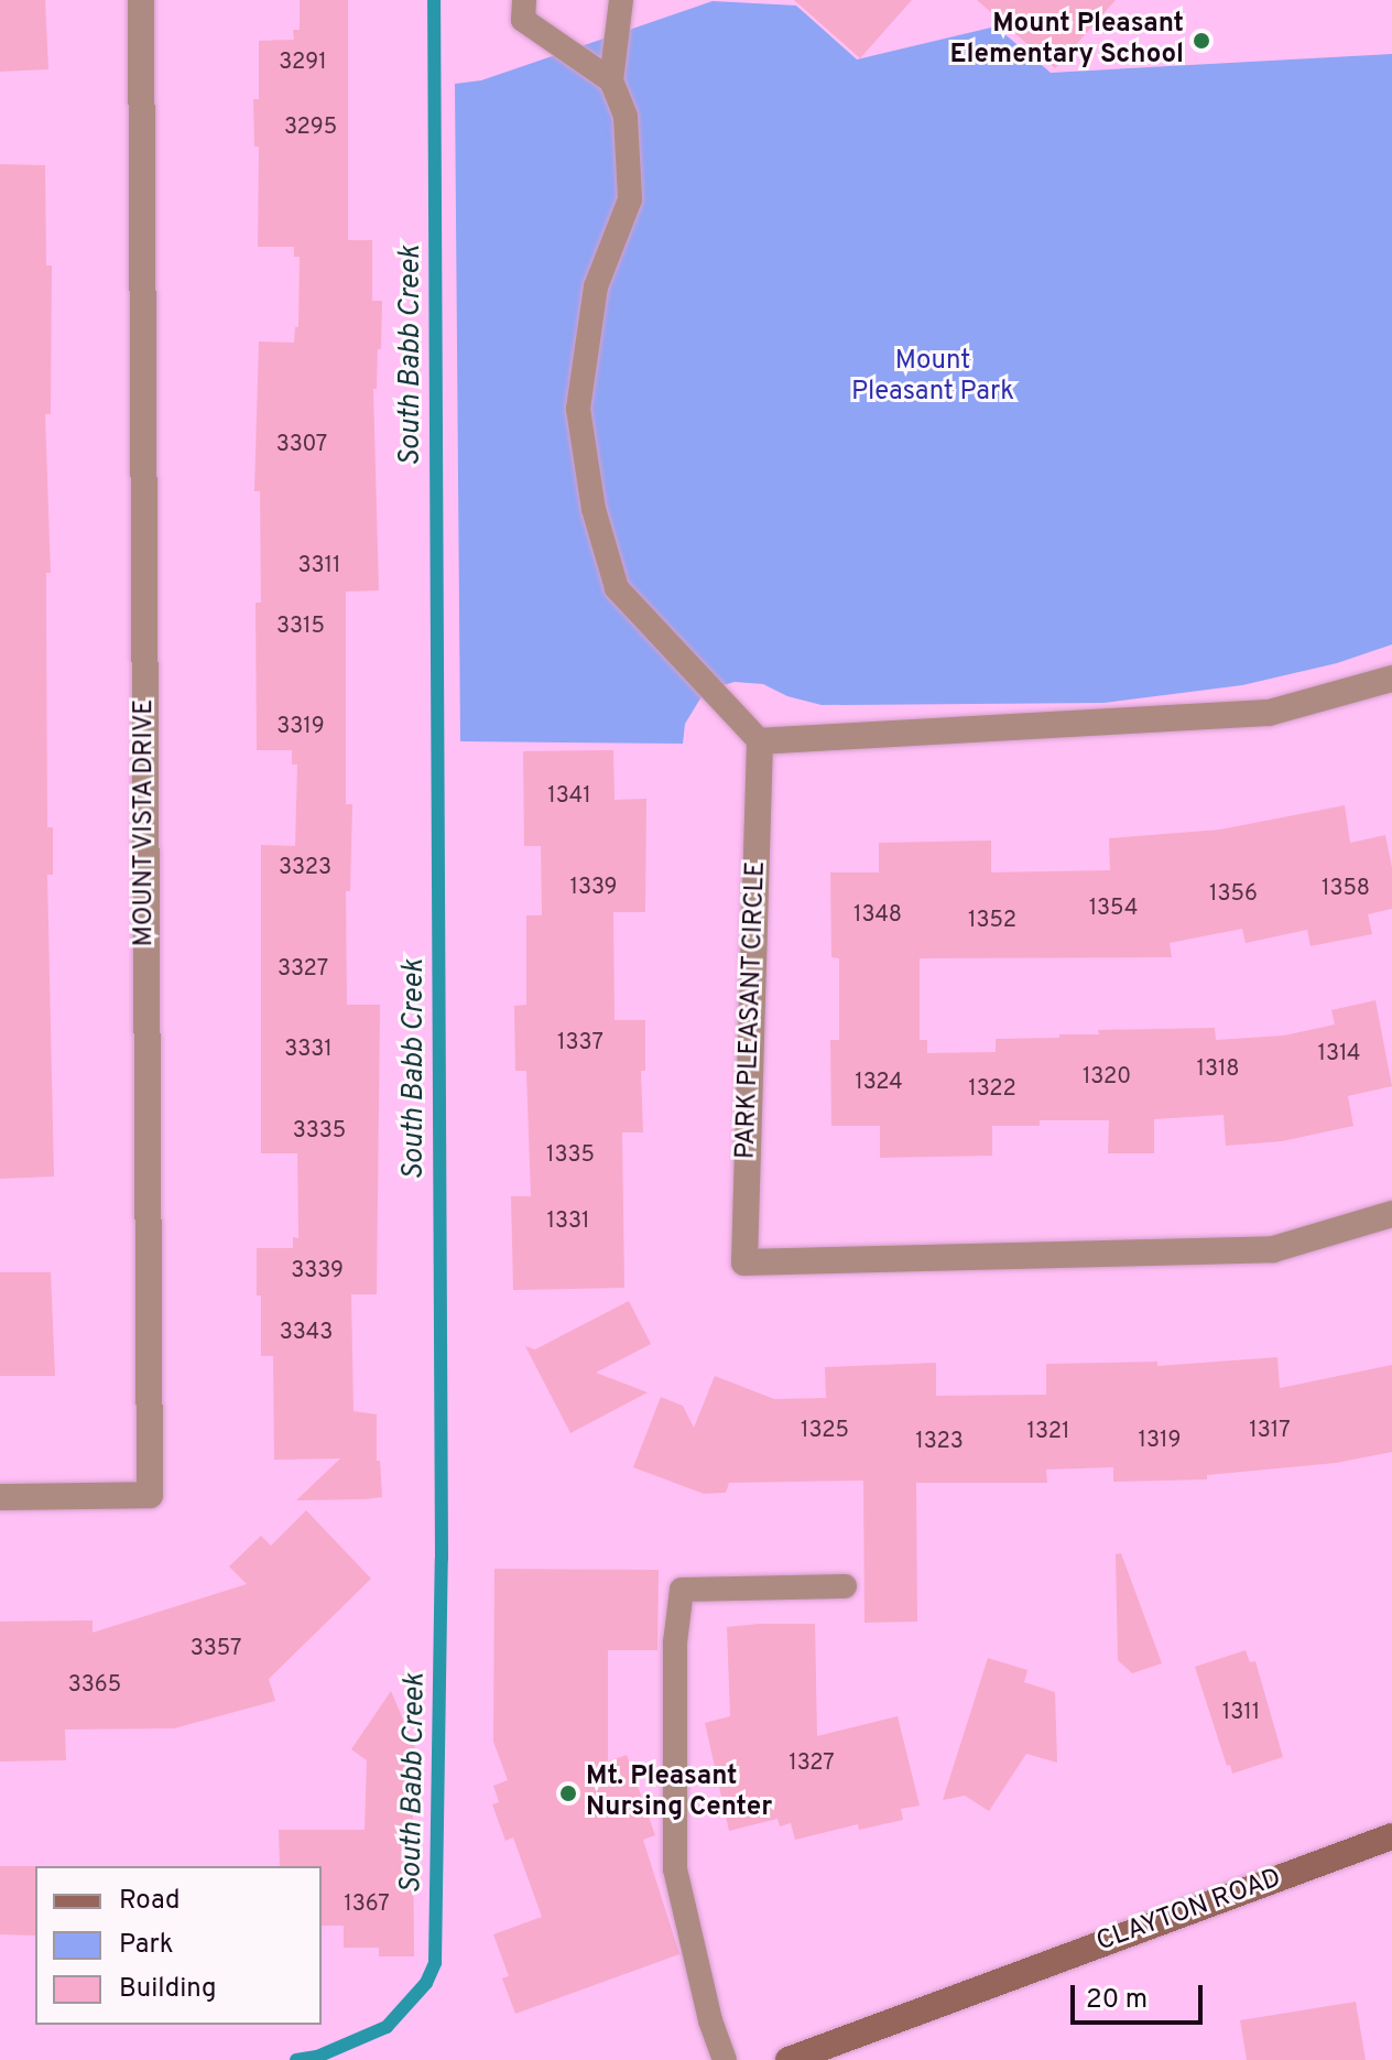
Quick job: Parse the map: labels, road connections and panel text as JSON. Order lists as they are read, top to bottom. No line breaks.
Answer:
{"streets":{"street":["MOUNT VISTA DRIVE","PARK PLEASANT CIRCLE","CLAYTON ROAD"]},"water":["South Babb Creek"],"parks":["Mount Pleasant Park"],"places":["Mount Pleasant Elementary School","Mt. Pleasant Nursing Center"],"house_numbers":["3291","3295","3307","3311","3315","3319","1341","3323","1339","1358","1356","1354","1348","1352","3327","1337","3331","1314","1318","1320","1324","1322","3335","1335","1331","3339","3343","1325","1317","1321","1319","1323","3357","3365","1311","1327","1367"],"legend":["Road","Park","Building"],"scale_bar":"20 m"}
